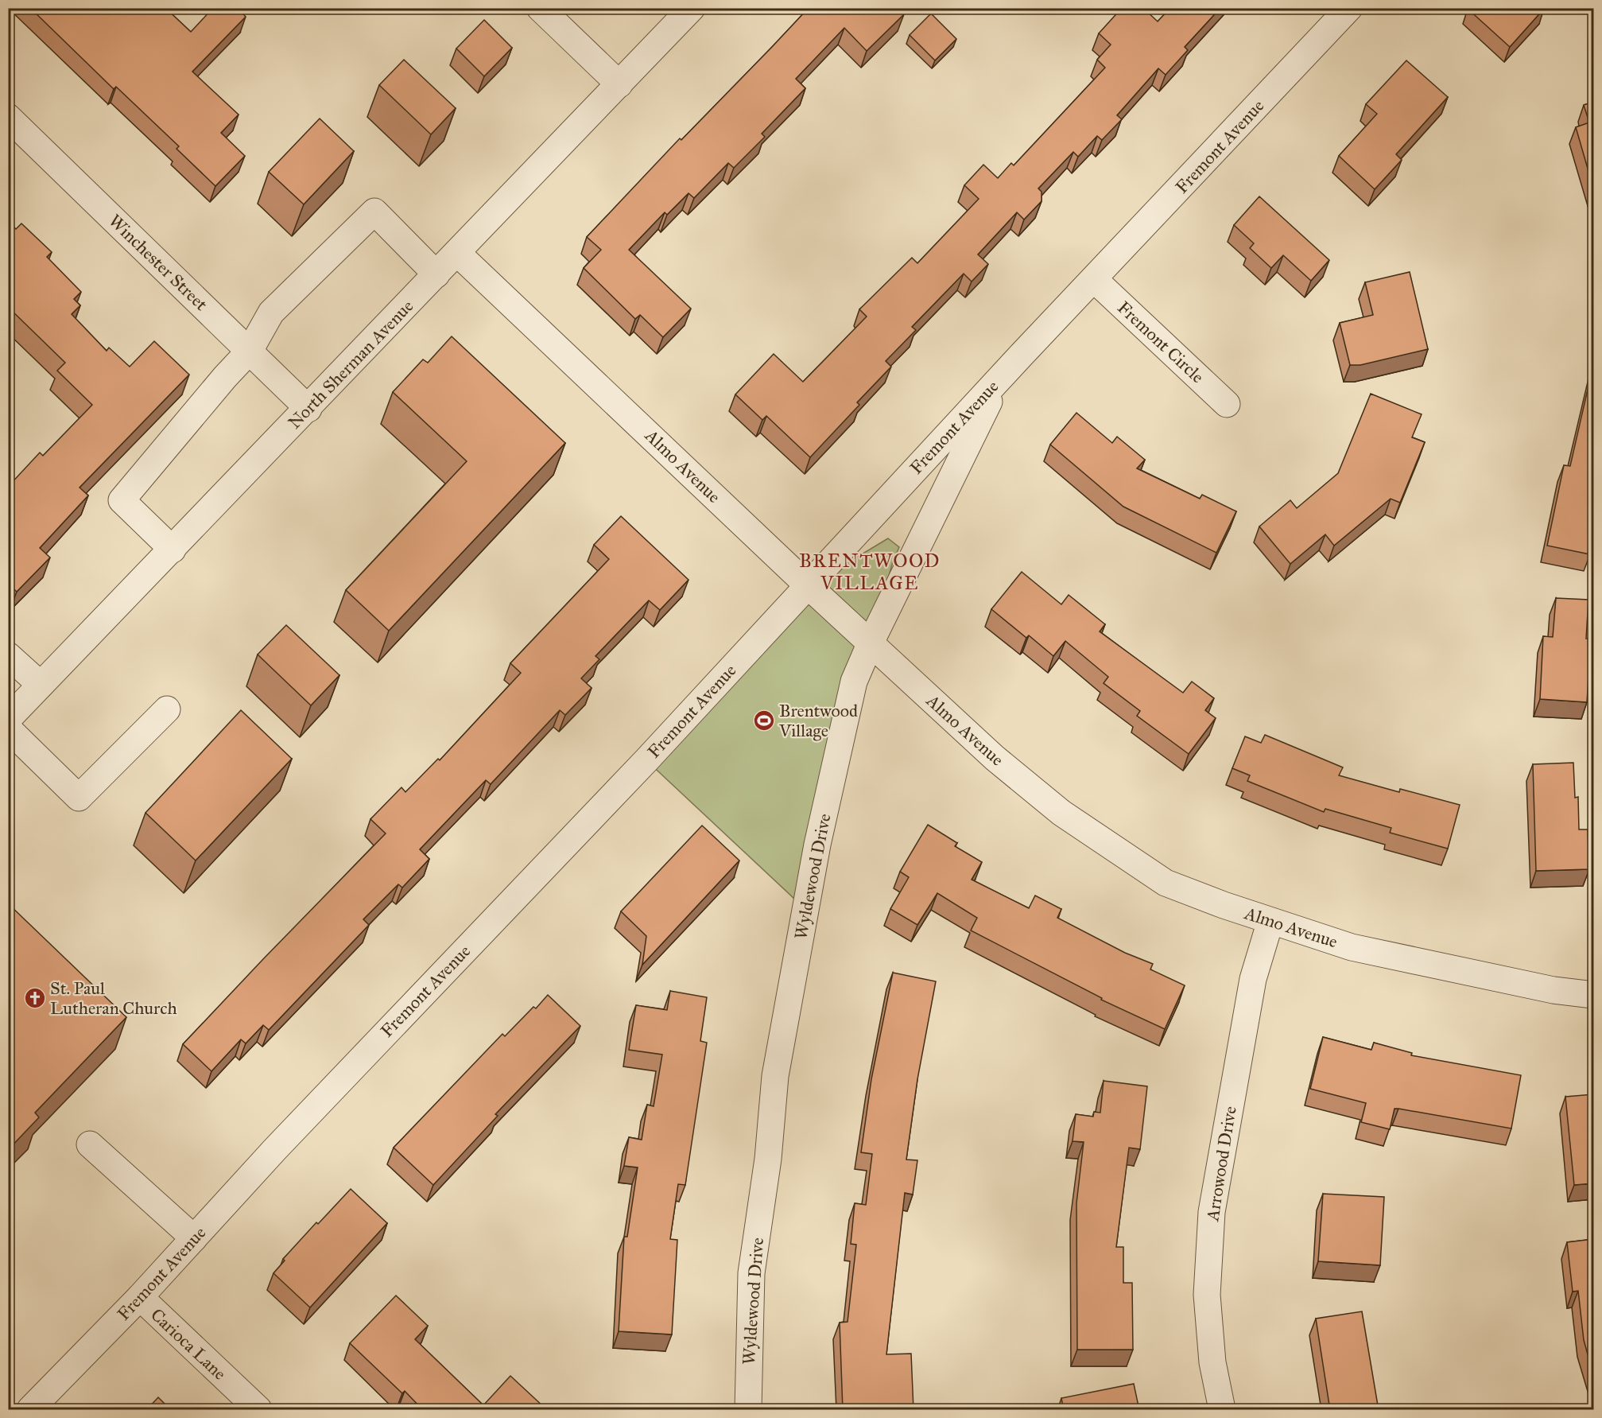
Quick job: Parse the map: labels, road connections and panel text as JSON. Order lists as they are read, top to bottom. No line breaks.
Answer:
{"streets":{"street":["Fremont Avenue","Winchester Street","Fremont Circle","North Sherman Avenue","Almo Avenue","Wyldewood Drive","Arrowood Drive","Carioca Lane"]},"crossings":[["Fremont Avenue","Fremont Circle"],["Fremont Avenue","Almo Avenue"],["Fremont Avenue","Wyldewood Drive"],["Fremont Avenue","Carioca Lane"],["Winchester Street","North Sherman Avenue"],["North Sherman Avenue","Almo Avenue"],["Almo Avenue","Wyldewood Drive"],["Almo Avenue","Arrowood Drive"]],"districts":["BRENTWOOD VILLAGE"],"places":{"sports":["Brentwood Village"],"church":["St. Paul Lutheran Church"]}}
